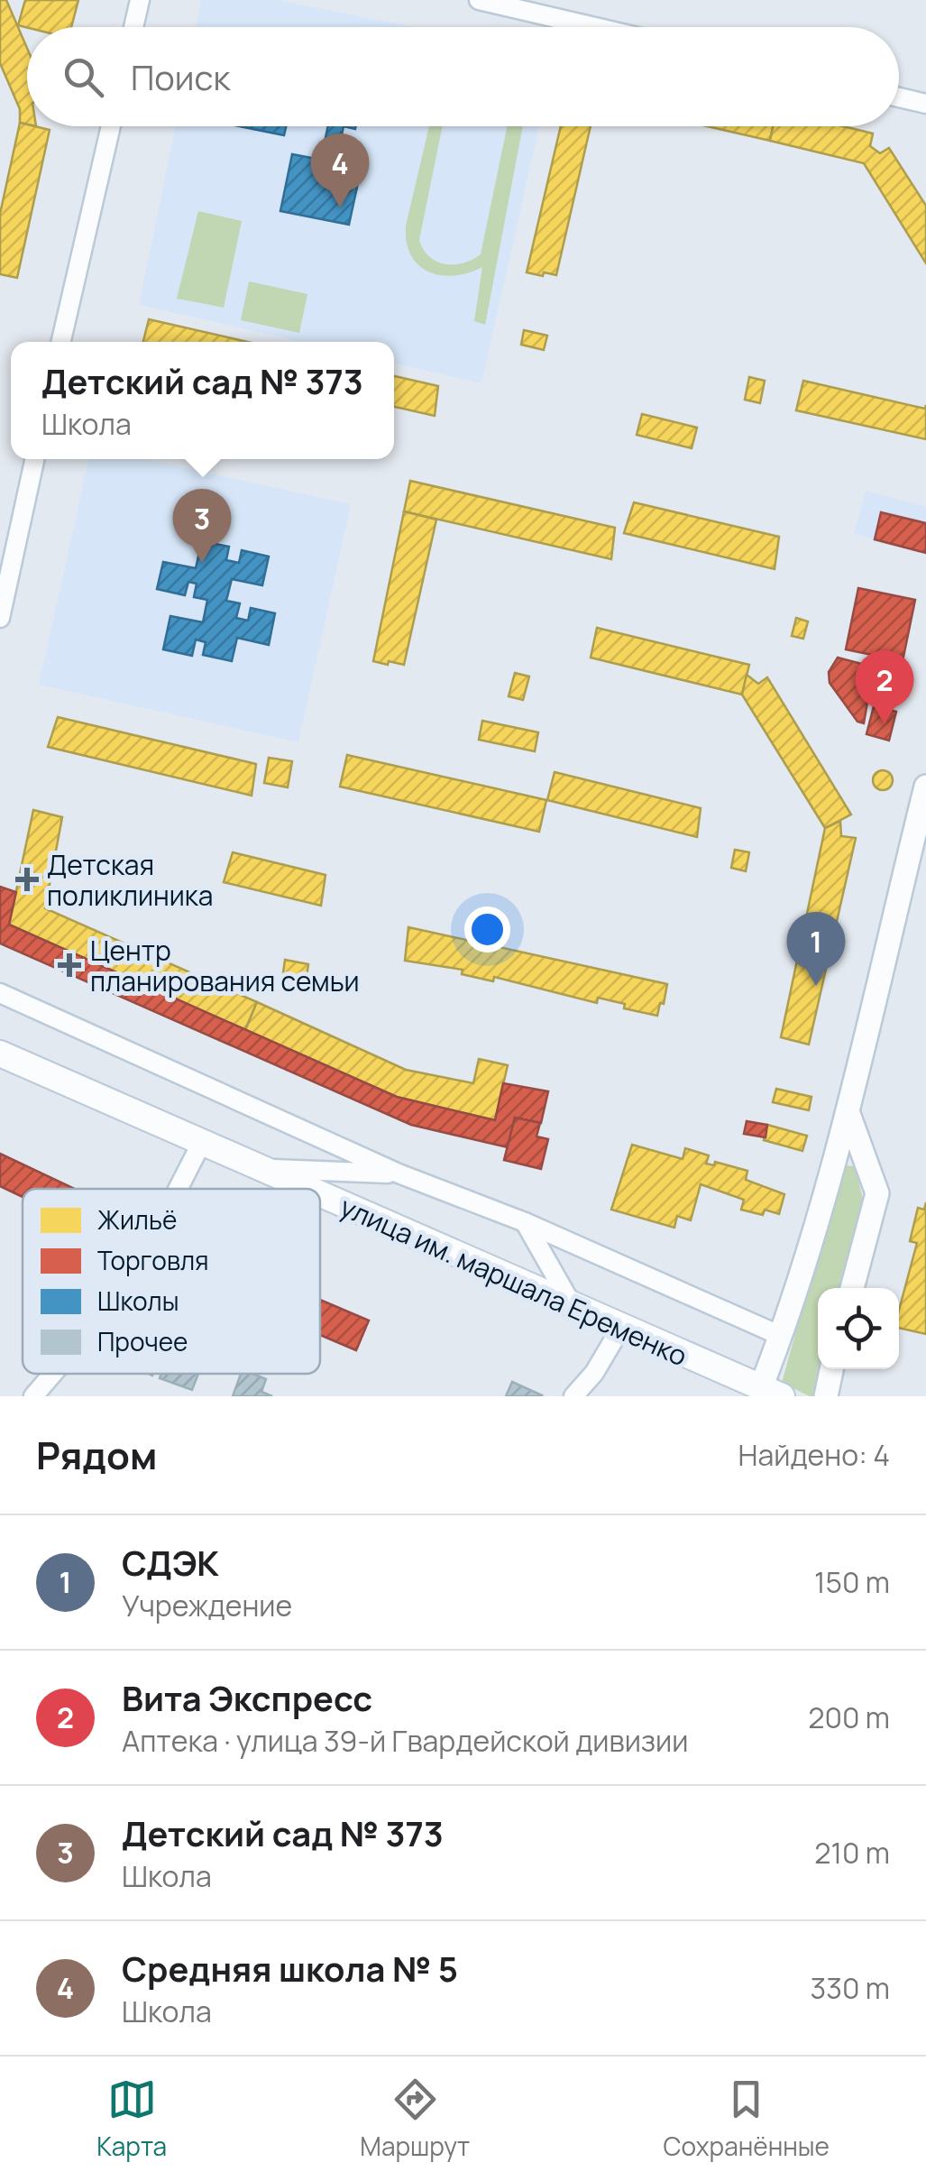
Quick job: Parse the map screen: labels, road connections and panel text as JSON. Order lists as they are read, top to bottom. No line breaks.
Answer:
{"streets":{"highway":["улица им. маршала Еременко"]},"places":{"health":["Детская поликлиника","Центр планирования семьи"]},"legend":["Жильё","Торговля","Школы","Прочее"],"page":{"search":"Поиск","pins":["4","3","2","1"],"popup":["Детский сад № 373","Школа"],"heading":["Рядом","Найдено: 4"],"list":[{"mark":"1","name":"СДЭК","note":"Учреждение","value":"150 m"},{"mark":"2","name":"Вита Экспресс","note":"Аптека · улица 39-й Гвардейской дивизии","value":"200 m"},{"mark":"3","name":"Детский сад № 373","note":"Школа","value":"210 m"},{"mark":"4","name":"Средняя школа № 5","note":"Школа","value":"330 m"}],"nav":["Карта","Маршрут","Сохранённые"]}}
